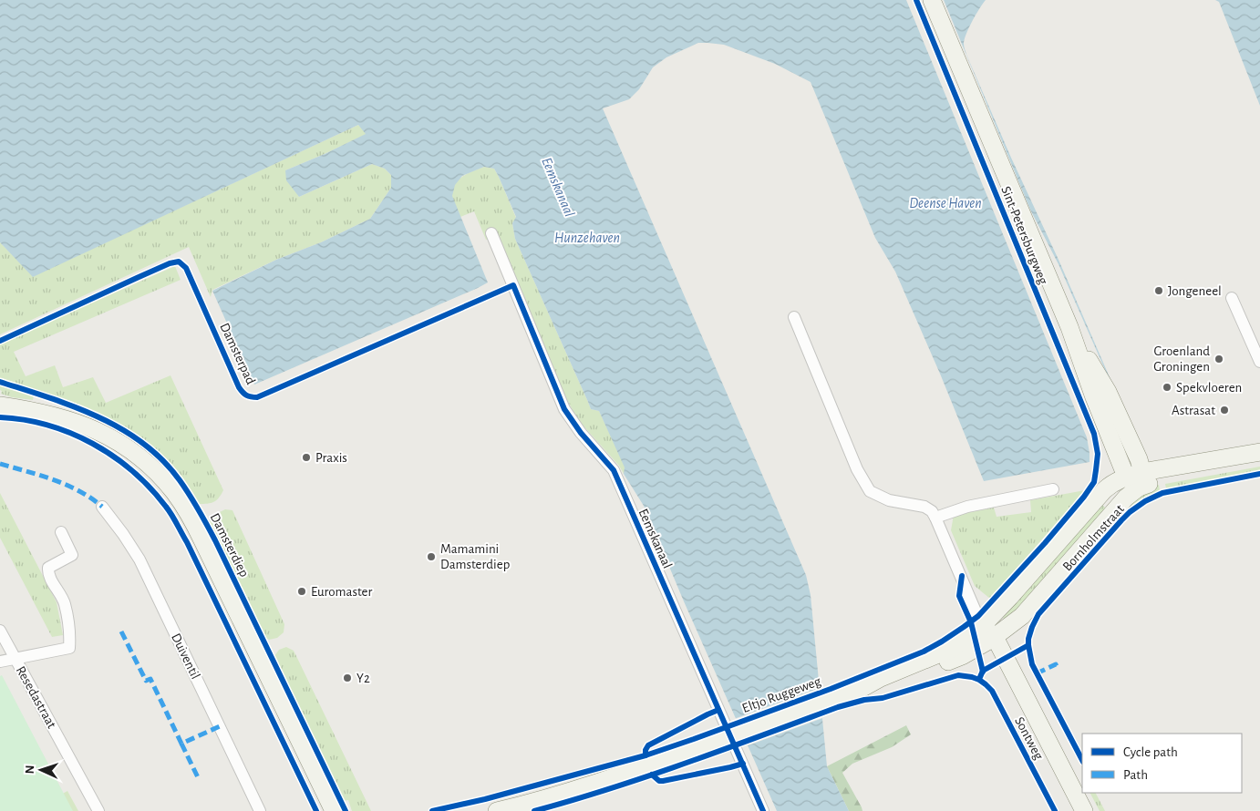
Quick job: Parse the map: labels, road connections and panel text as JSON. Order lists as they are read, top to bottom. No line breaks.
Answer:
{"streets":{"street":["Sint-Petersburgweg","Bornholmstraat","Eemskanaal","Damsterdiep","Duiventil","Eltjo Ruggeweg","Resedastraat","Sontweg"],"cycle path":["Damsterpad"]},"crossings":[["Sint-Petersburgweg","Bornholmstraat"],["Bornholmstraat","Eltjo Ruggeweg"],["Bornholmstraat","Sontweg"],["Eltjo Ruggeweg","Sontweg"]],"water":["Eemskanaal","Deense Haven","Hunzehaven"],"places":["Jongeneel","Groenland Groningen","Spekvloeren","Astrasat","Praxis","Mamamini Damsterdiep","Euromaster","Y2"],"legend":["Cycle path","Path"],"north":"left"}
